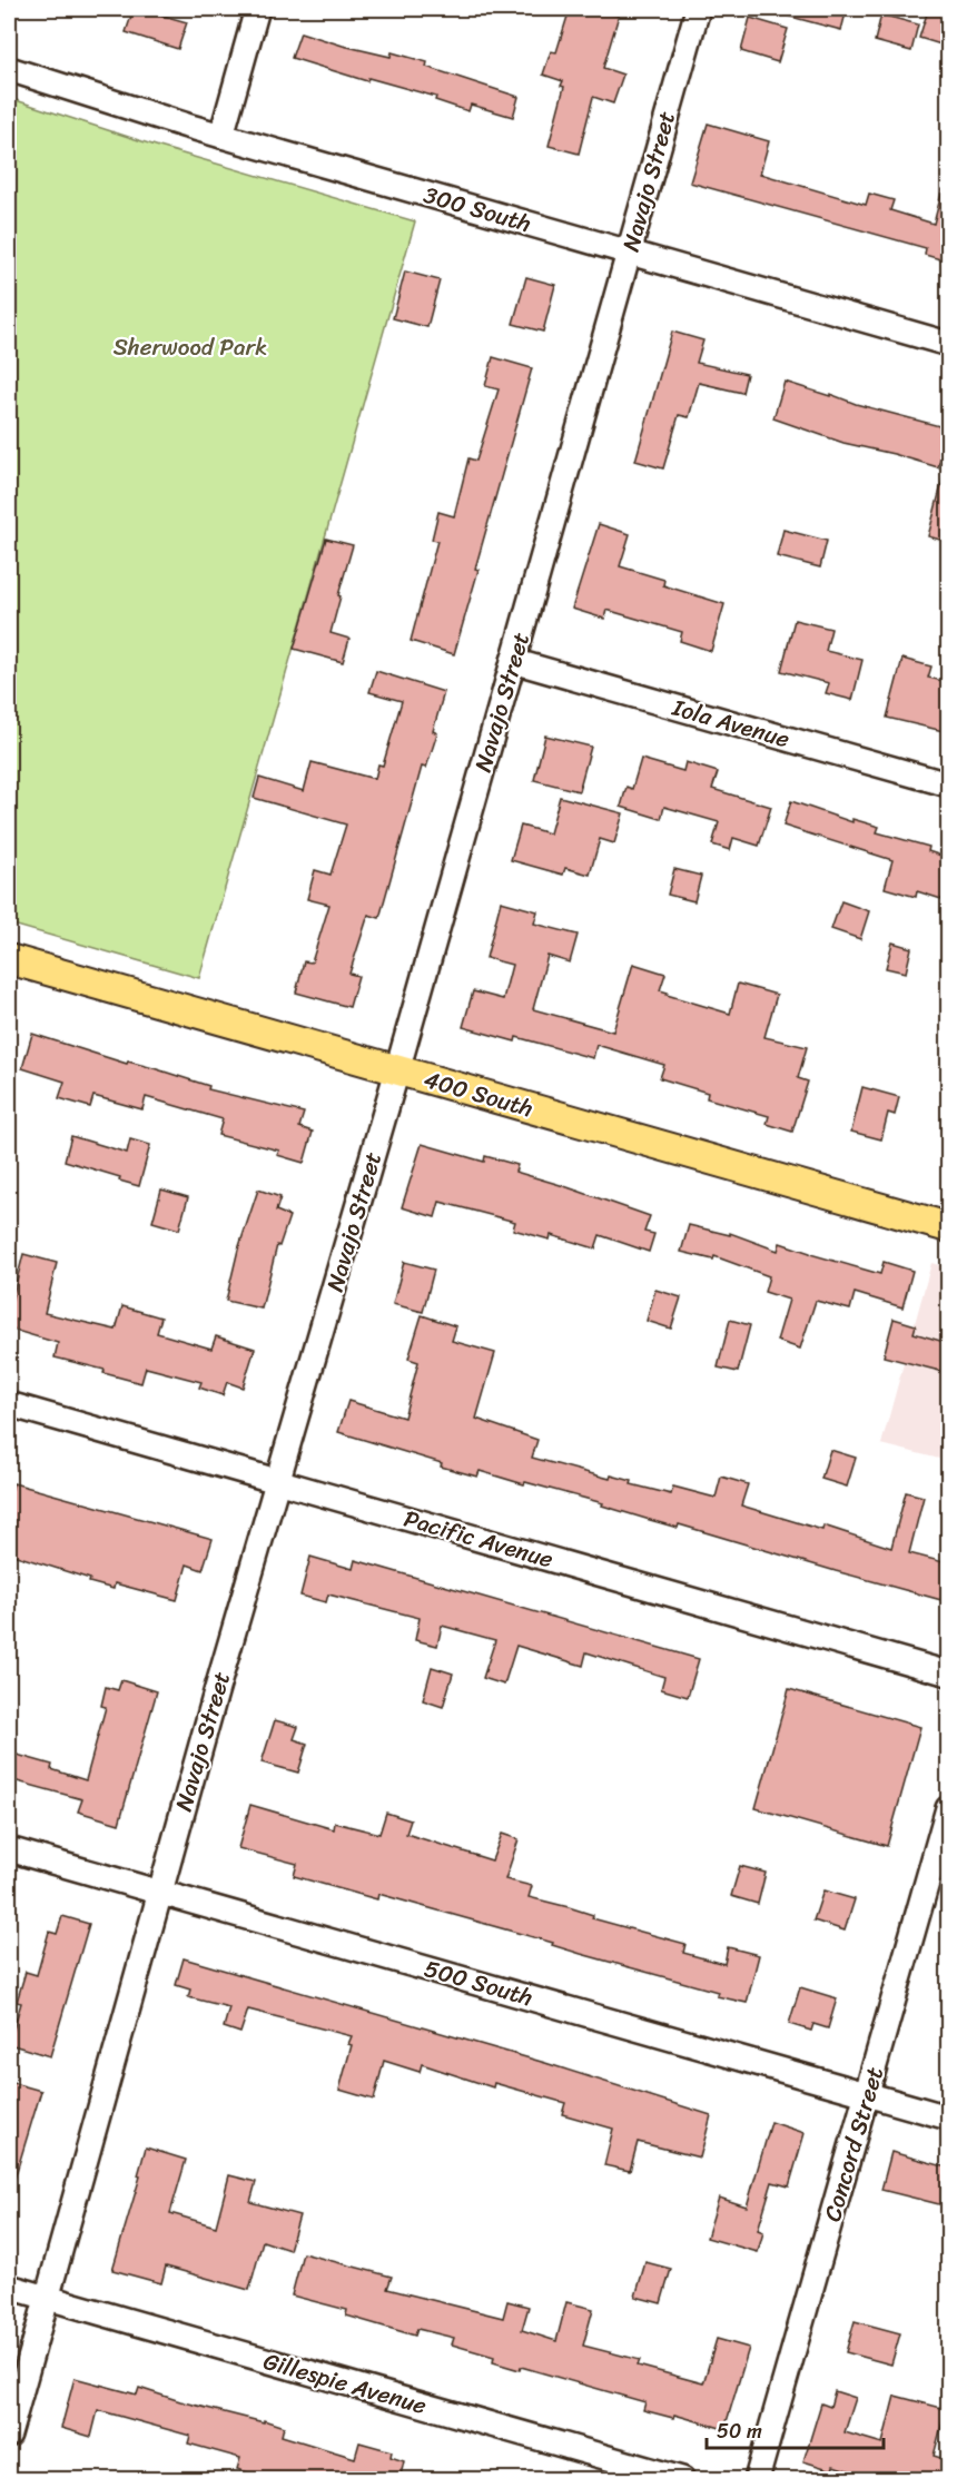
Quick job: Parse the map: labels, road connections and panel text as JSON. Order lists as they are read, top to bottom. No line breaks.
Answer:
{"streets":{"main road":["400 South"],"street":["Navajo Street","300 South","Iola Avenue","Pacific Avenue","500 South","Concord Street","Gillespie Avenue"]},"crossings":[["Navajo Street","300 South"],["Navajo Street","Iola Avenue"],["Navajo Street","400 South"],["Navajo Street","Pacific Avenue"],["Navajo Street","500 South"],["Navajo Street","Gillespie Avenue"],["500 South","Concord Street"]],"parks":["Sherwood Park"],"scale_bar":"50 m"}
